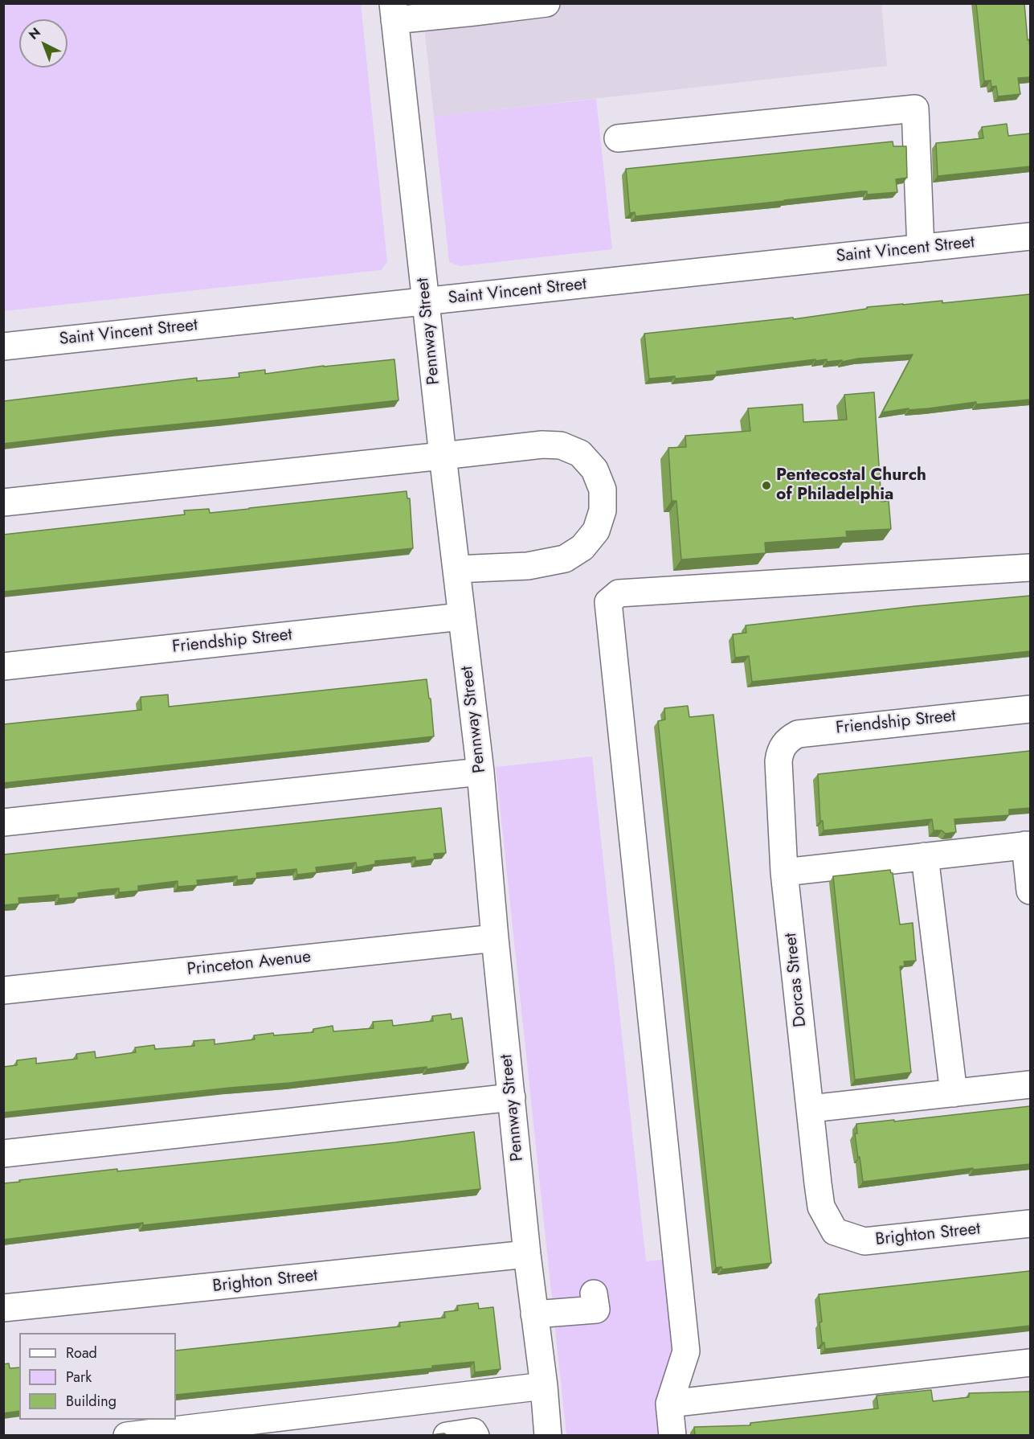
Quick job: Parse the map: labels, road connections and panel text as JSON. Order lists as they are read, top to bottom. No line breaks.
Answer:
{"streets":{"street":["Saint Vincent Street","Pennway Street","Friendship Street","Princeton Avenue","Dorcas Street","Brighton Street"]},"crossings":[["Saint Vincent Street","Pennway Street"],["Pennway Street","Friendship Street"],["Pennway Street","Princeton Avenue"],["Pennway Street","Brighton Street"],["Friendship Street","Dorcas Street"],["Dorcas Street","Brighton Street"]],"places":["Pentecostal Church of Philadelphia"],"legend":["Road","Park","Building"],"north":"top left"}
